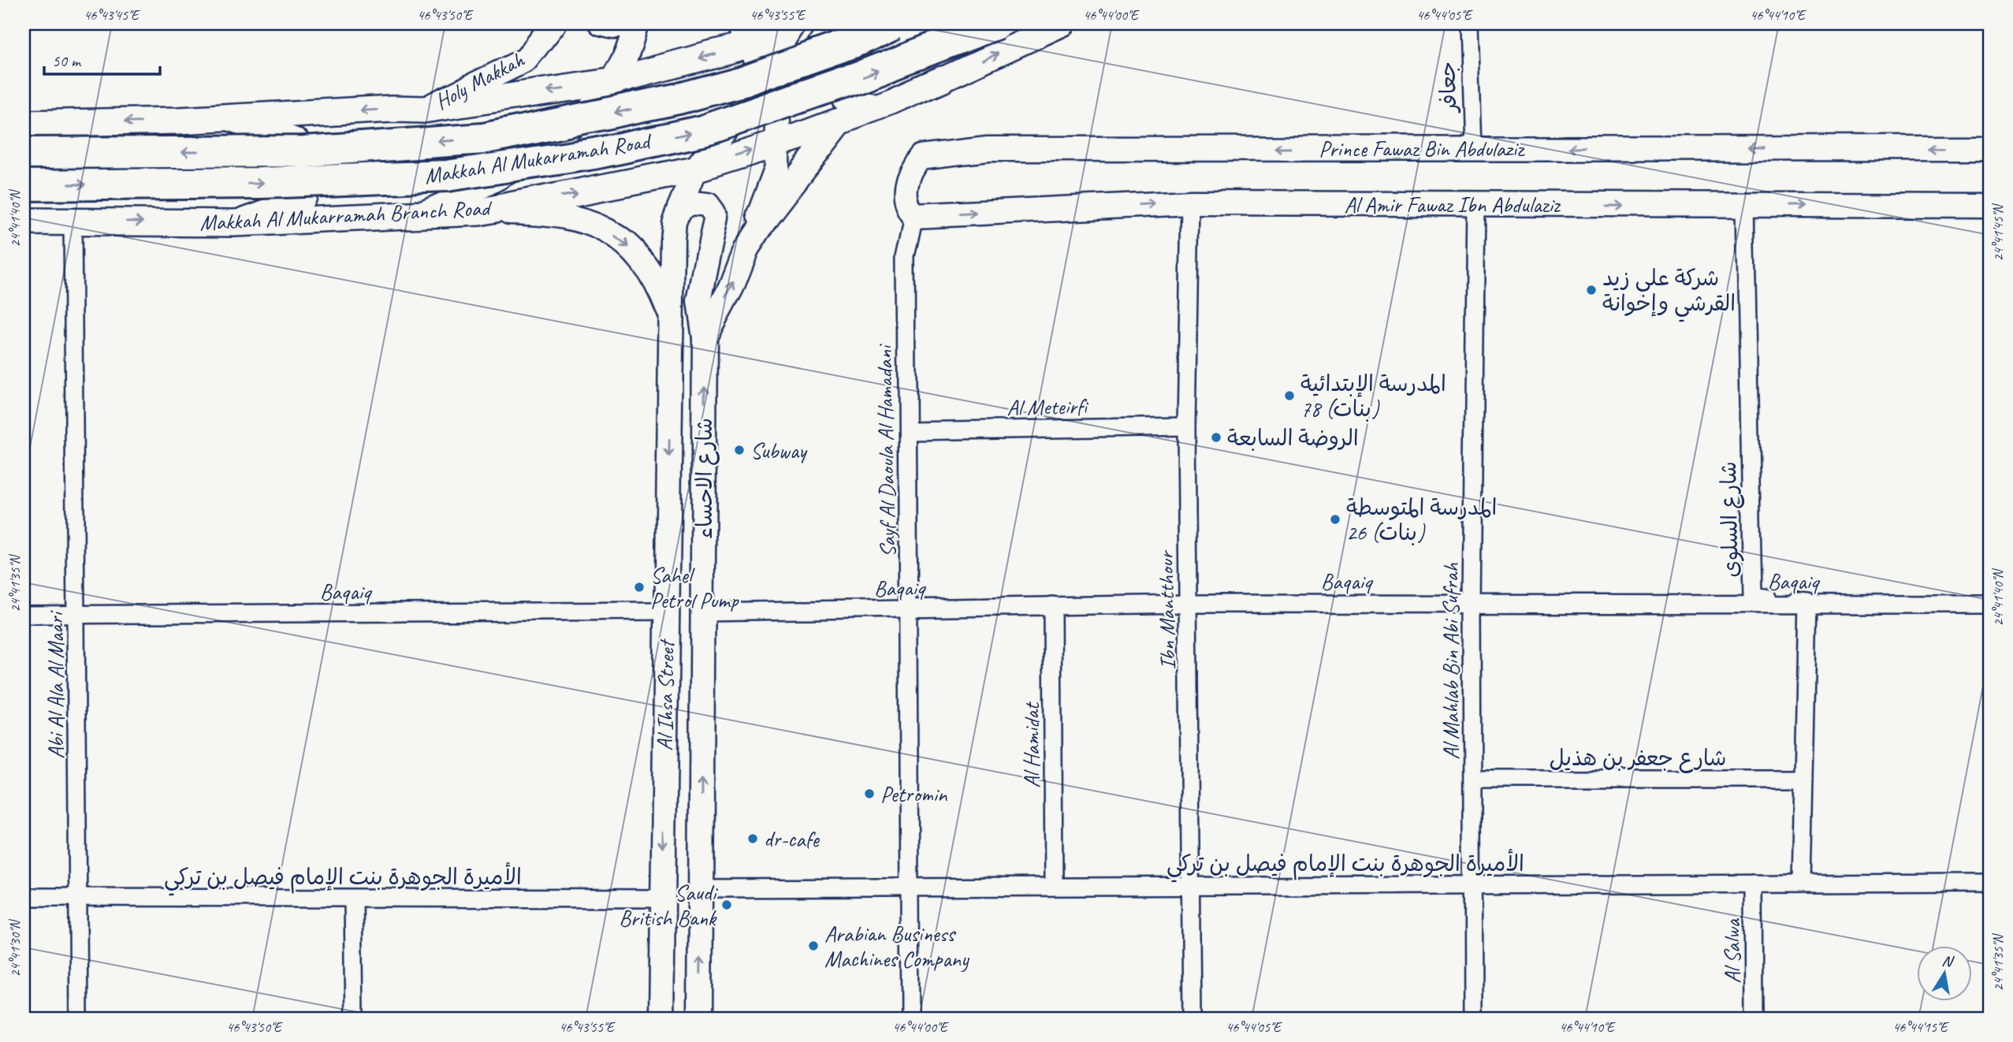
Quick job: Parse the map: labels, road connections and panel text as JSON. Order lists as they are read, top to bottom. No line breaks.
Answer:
{"streets":{"highway":["Makkah Al Mukarramah Road"],"main road":["Holy Makkah","Prince Fawaz Bin Abdulaziz","Al Amir Fawaz Ibn Abdulaziz","Makkah Al Mukarramah Branch Road","شارع الاحساء","Al Ihsa Street"],"street":["جعافر","Al Meteirfi","Sayf Al Daoula Al Hamadani","شارع السلوى","Baqaiq","Ibn Mantthour","Al Mahlab Bin Abi Sufrah","Abi Al Ala Al Maari","Al Hamidat","شارع جعفر بن هذيل","الأميرة الجوهرة بنت الإمام فيصل بن تركي","Al Salwa"]},"crossings":[["جعافر","Prince Fawaz Bin Abdulaziz"],["Prince Fawaz Bin Abdulaziz","Al Amir Fawaz Ibn Abdulaziz"],["Prince Fawaz Bin Abdulaziz","Sayf Al Daoula Al Hamadani"],["Al Amir Fawaz Ibn Abdulaziz","Sayf Al Daoula Al Hamadani"],["Al Amir Fawaz Ibn Abdulaziz","شارع السلوى"],["Al Amir Fawaz Ibn Abdulaziz","Ibn Mantthour"],["Al Amir Fawaz Ibn Abdulaziz","Al Mahlab Bin Abi Sufrah"],["Makkah Al Mukarramah Branch Road","Abi Al Ala Al Maari"],["Al Meteirfi","Sayf Al Daoula Al Hamadani"],["Al Meteirfi","Ibn Mantthour"],["Sayf Al Daoula Al Hamadani","Baqaiq"],["Sayf Al Daoula Al Hamadani","الأميرة الجوهرة بنت الإمام فيصل بن تركي"],["شارع الاحساء","Baqaiq"],["شارع الاحساء","Al Ihsa Street"],["شارع الاحساء","الأميرة الجوهرة بنت الإمام فيصل بن تركي"],["شارع السلوى","Baqaiq"],["Baqaiq","Ibn Mantthour"],["Baqaiq","Al Mahlab Bin Abi Sufrah"],["Baqaiq","Abi Al Ala Al Maari"],["Baqaiq","Al Ihsa Street"],["Baqaiq","Al Hamidat"],["Ibn Mantthour","الأميرة الجوهرة بنت الإمام فيصل بن تركي"],["Al Mahlab Bin Abi Sufrah","شارع جعفر بن هذيل"],["Al Mahlab Bin Abi Sufrah","الأميرة الجوهرة بنت الإمام فيصل بن تركي"],["Abi Al Ala Al Maari","الأميرة الجوهرة بنت الإمام فيصل بن تركي"],["Al Ihsa Street","الأميرة الجوهرة بنت الإمام فيصل بن تركي"],["Al Hamidat","الأميرة الجوهرة بنت الإمام فيصل بن تركي"],["الأميرة الجوهرة بنت الإمام فيصل بن تركي","Al Salwa"]],"one_way":["Prince Fawaz Bin Abdulaziz","Al Amir Fawaz Ibn Abdulaziz","شارع الاحساء","Al Ihsa Street"],"places":["شركة علي زيد القرشي وإخوانة","المدرسة الإبتدائية 78 (بنات)","الروضة السابعة","Subway","المدرسة المتوسطة 26 (بنات)","Sahel Petrol Pump","Petromin","dr-cafe","Saudi British Bank","Arabian Business Machines Company"],"scale_bar":"50 m","north":"top","coordinates":["46°43'45\"E","46°43'50\"E","46°43'55\"E","46°44'00\"E","46°44'05\"E","46°44'10\"E","24°41'40\"N","24°41'45\"N","24°41'35\"N","24°41'30\"N","46°44'15\"E"]}
